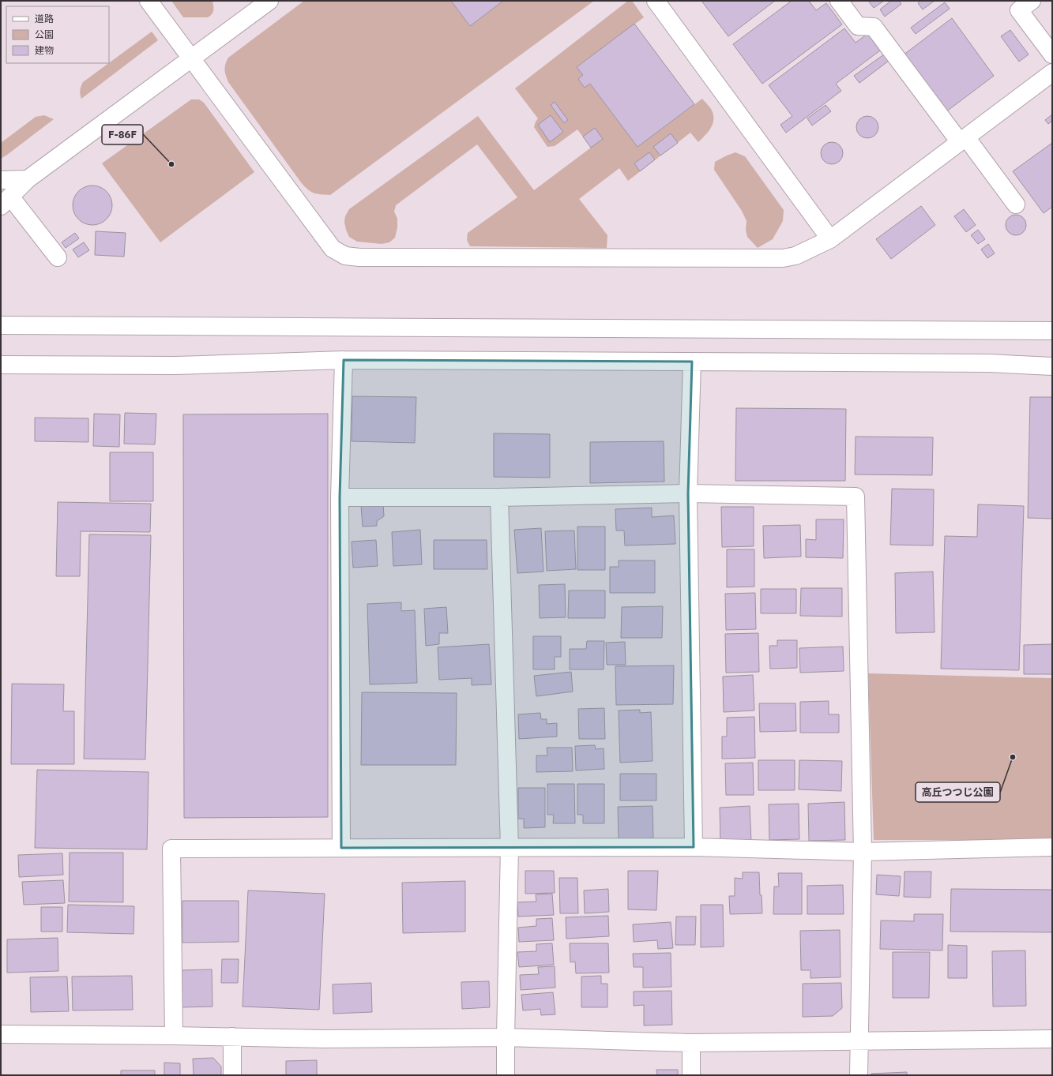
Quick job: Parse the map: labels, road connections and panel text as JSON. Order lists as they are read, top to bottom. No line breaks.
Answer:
{"places":["F-86F","高丘つつじ公園"],"legend":["道路","公園","建物"]}
